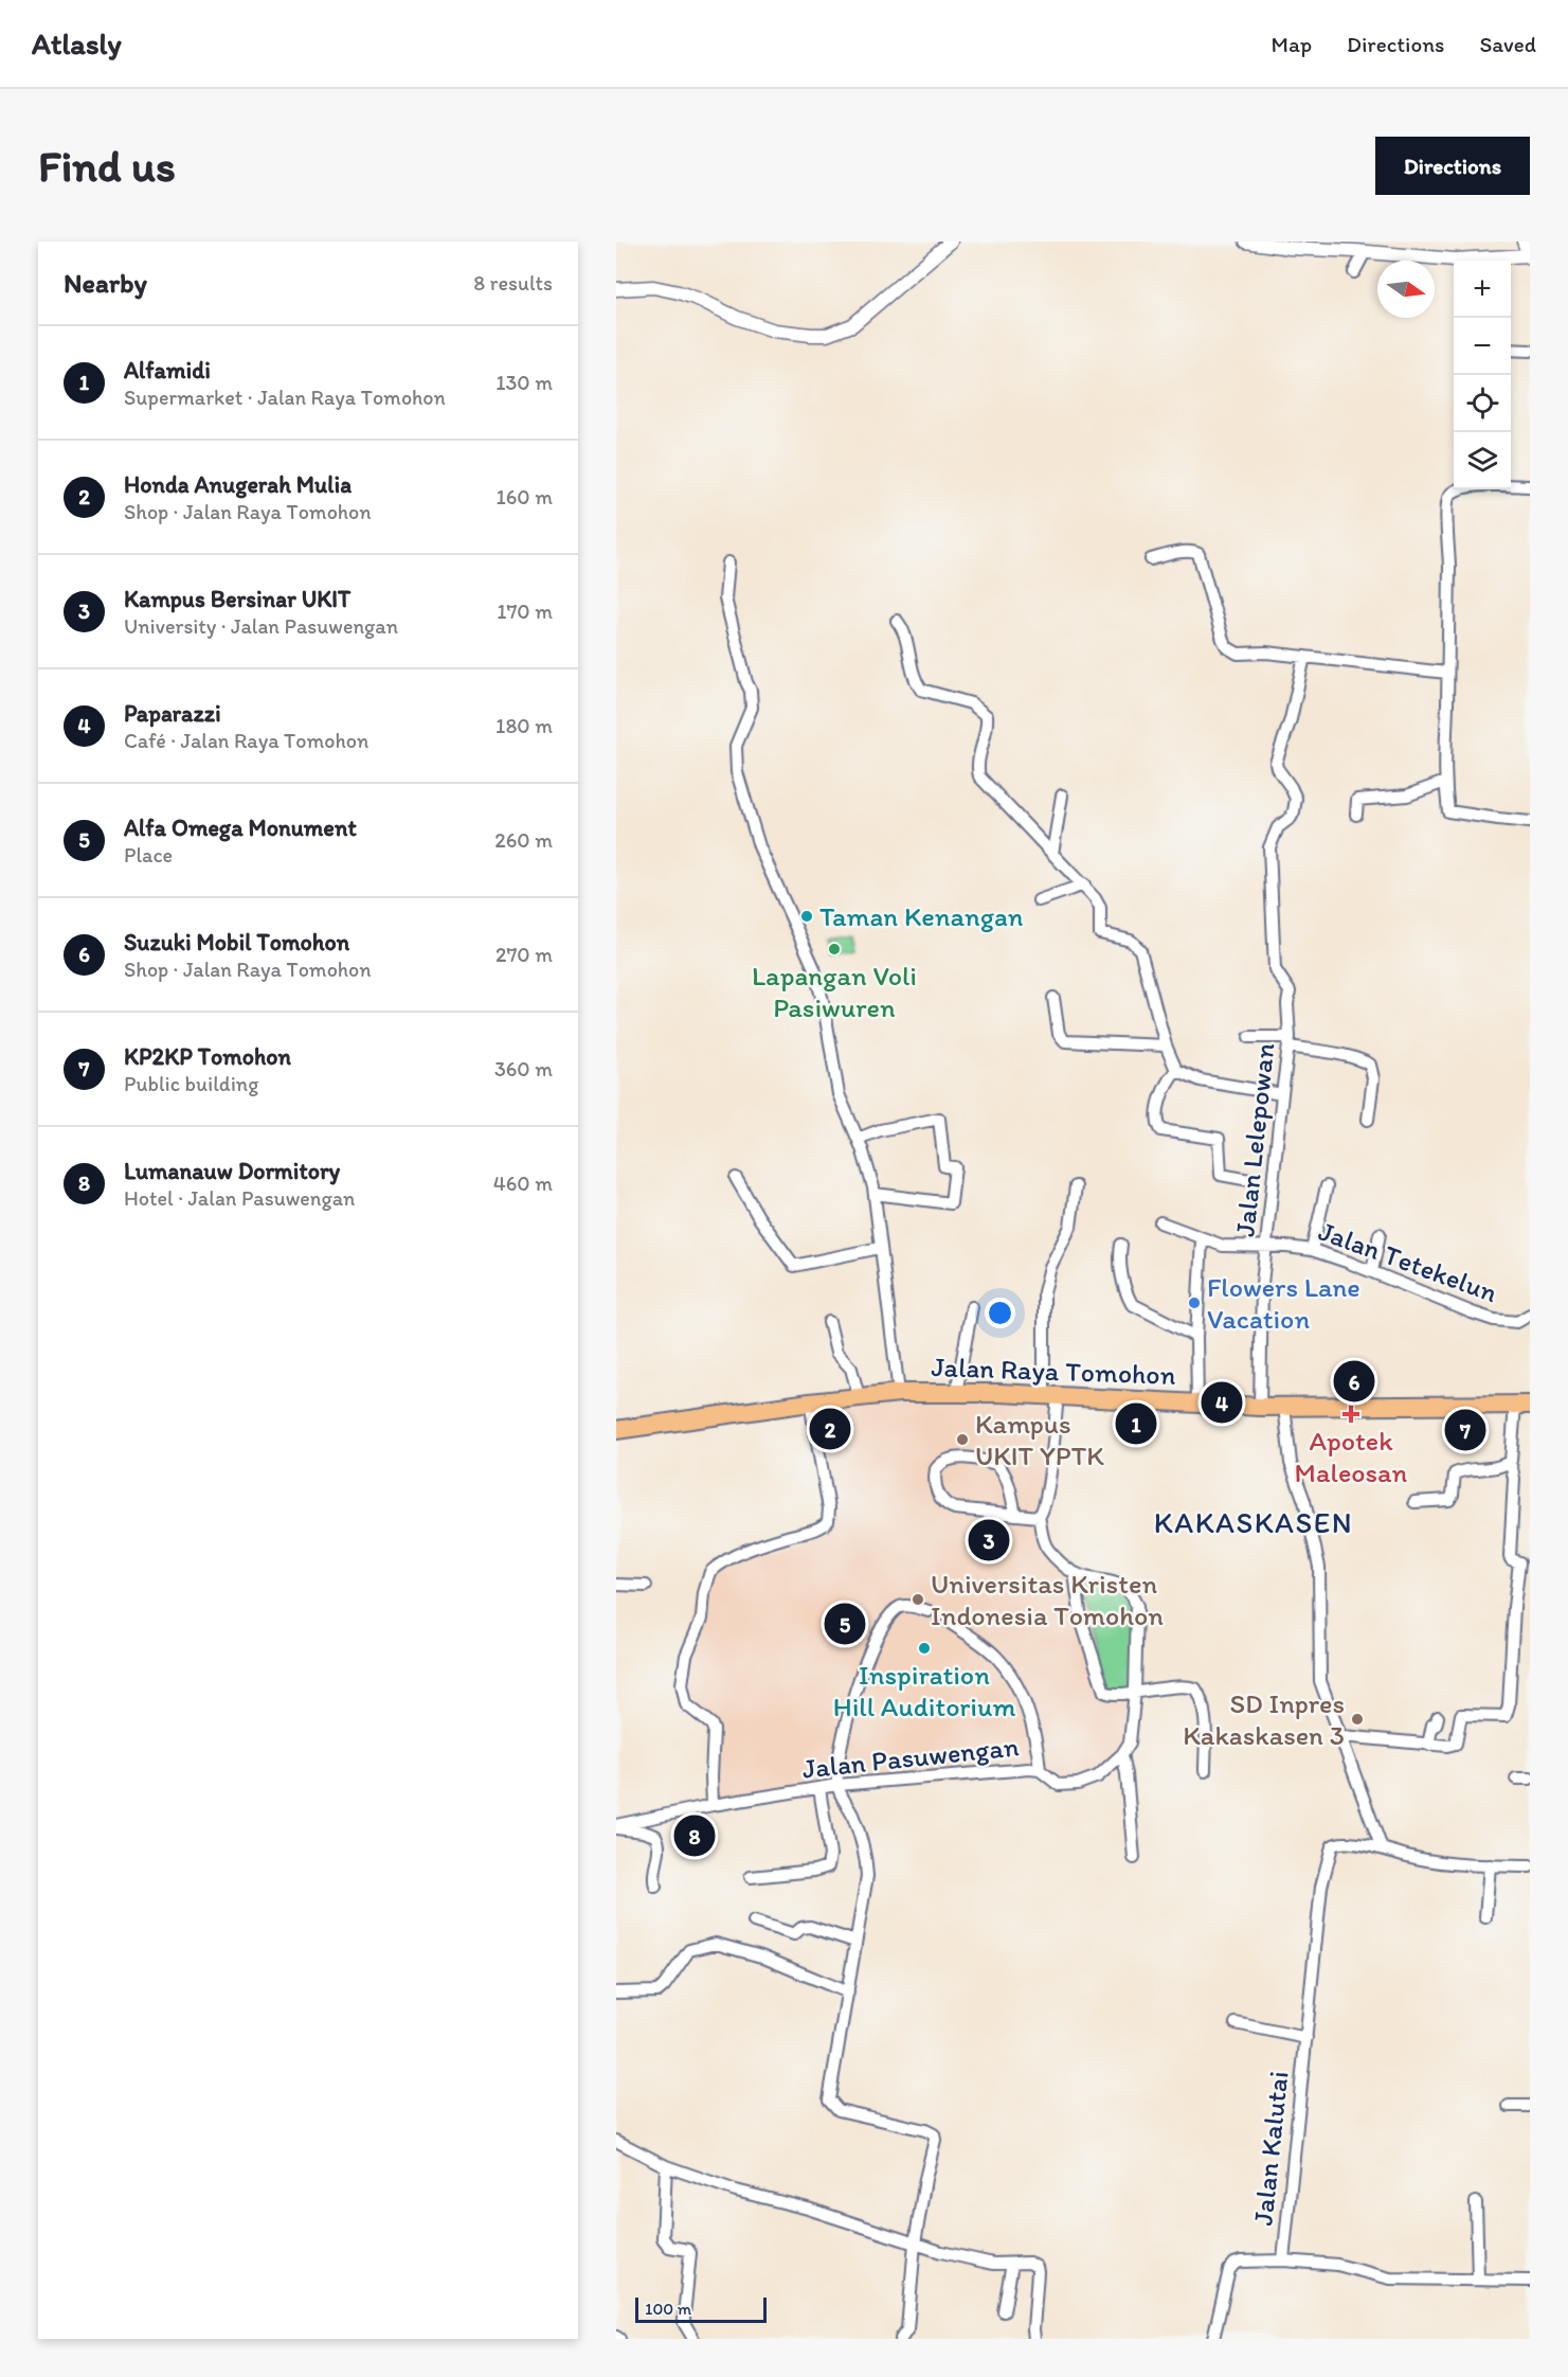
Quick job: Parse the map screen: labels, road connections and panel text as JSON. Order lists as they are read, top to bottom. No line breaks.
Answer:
{"streets":{"highway":["Jalan Raya Tomohon"],"street":["Jalan Lelepowan","Jalan Tetekelun","Jalan Pasuwengan","Jalan Kalutai"]},"crossings":[["Jalan Lelepowan","Jalan Tetekelun"],["Jalan Lelepowan","Jalan Raya Tomohon"]],"districts":["KAKASKASEN"],"places":{"other":["Taman Kenangan","Lapangan Voli Pasiwuren","Flowers Lane Vacation","Kampus UKIT YPTK","Universitas Kristen Indonesia Tomohon","Inspiration Hill Auditorium","SD Inpres Kakaskasen 3"],"health":["Apotek Maleosan"]},"scale_bar":"100 m","north":"right","page":{"header":"Atlasly","nav":["Map","Directions","Saved"],"buttons":"Directions","title":"Find us","heading":["Nearby","8 results"],"map_buttons":["+","−"],"list":[{"mark":"1","name":"Alfamidi","note":"Supermarket · Jalan Raya Tomohon","value":"130 m"},{"mark":"2","name":"Honda Anugerah Mulia","note":"Shop · Jalan Raya Tomohon","value":"160 m"},{"mark":"3","name":"Kampus Bersinar UKIT","note":"University · Jalan Pasuwengan","value":"170 m"},{"mark":"4","name":"Paparazzi","note":"Café · Jalan Raya Tomohon","value":"180 m"},{"mark":"5","name":"Alfa Omega Monument","note":"Place","value":"260 m"},{"mark":"6","name":"Suzuki Mobil Tomohon","note":"Shop · Jalan Raya Tomohon","value":"270 m"},{"mark":"7","name":"KP2KP Tomohon","note":"Public building","value":"360 m"},{"mark":"8","name":"Lumanauw Dormitory","note":"Hotel · Jalan Pasuwengan","value":"460 m"}],"pins":["6","4","1","2","7","3","5","8"],"scale":"100 m"}}
